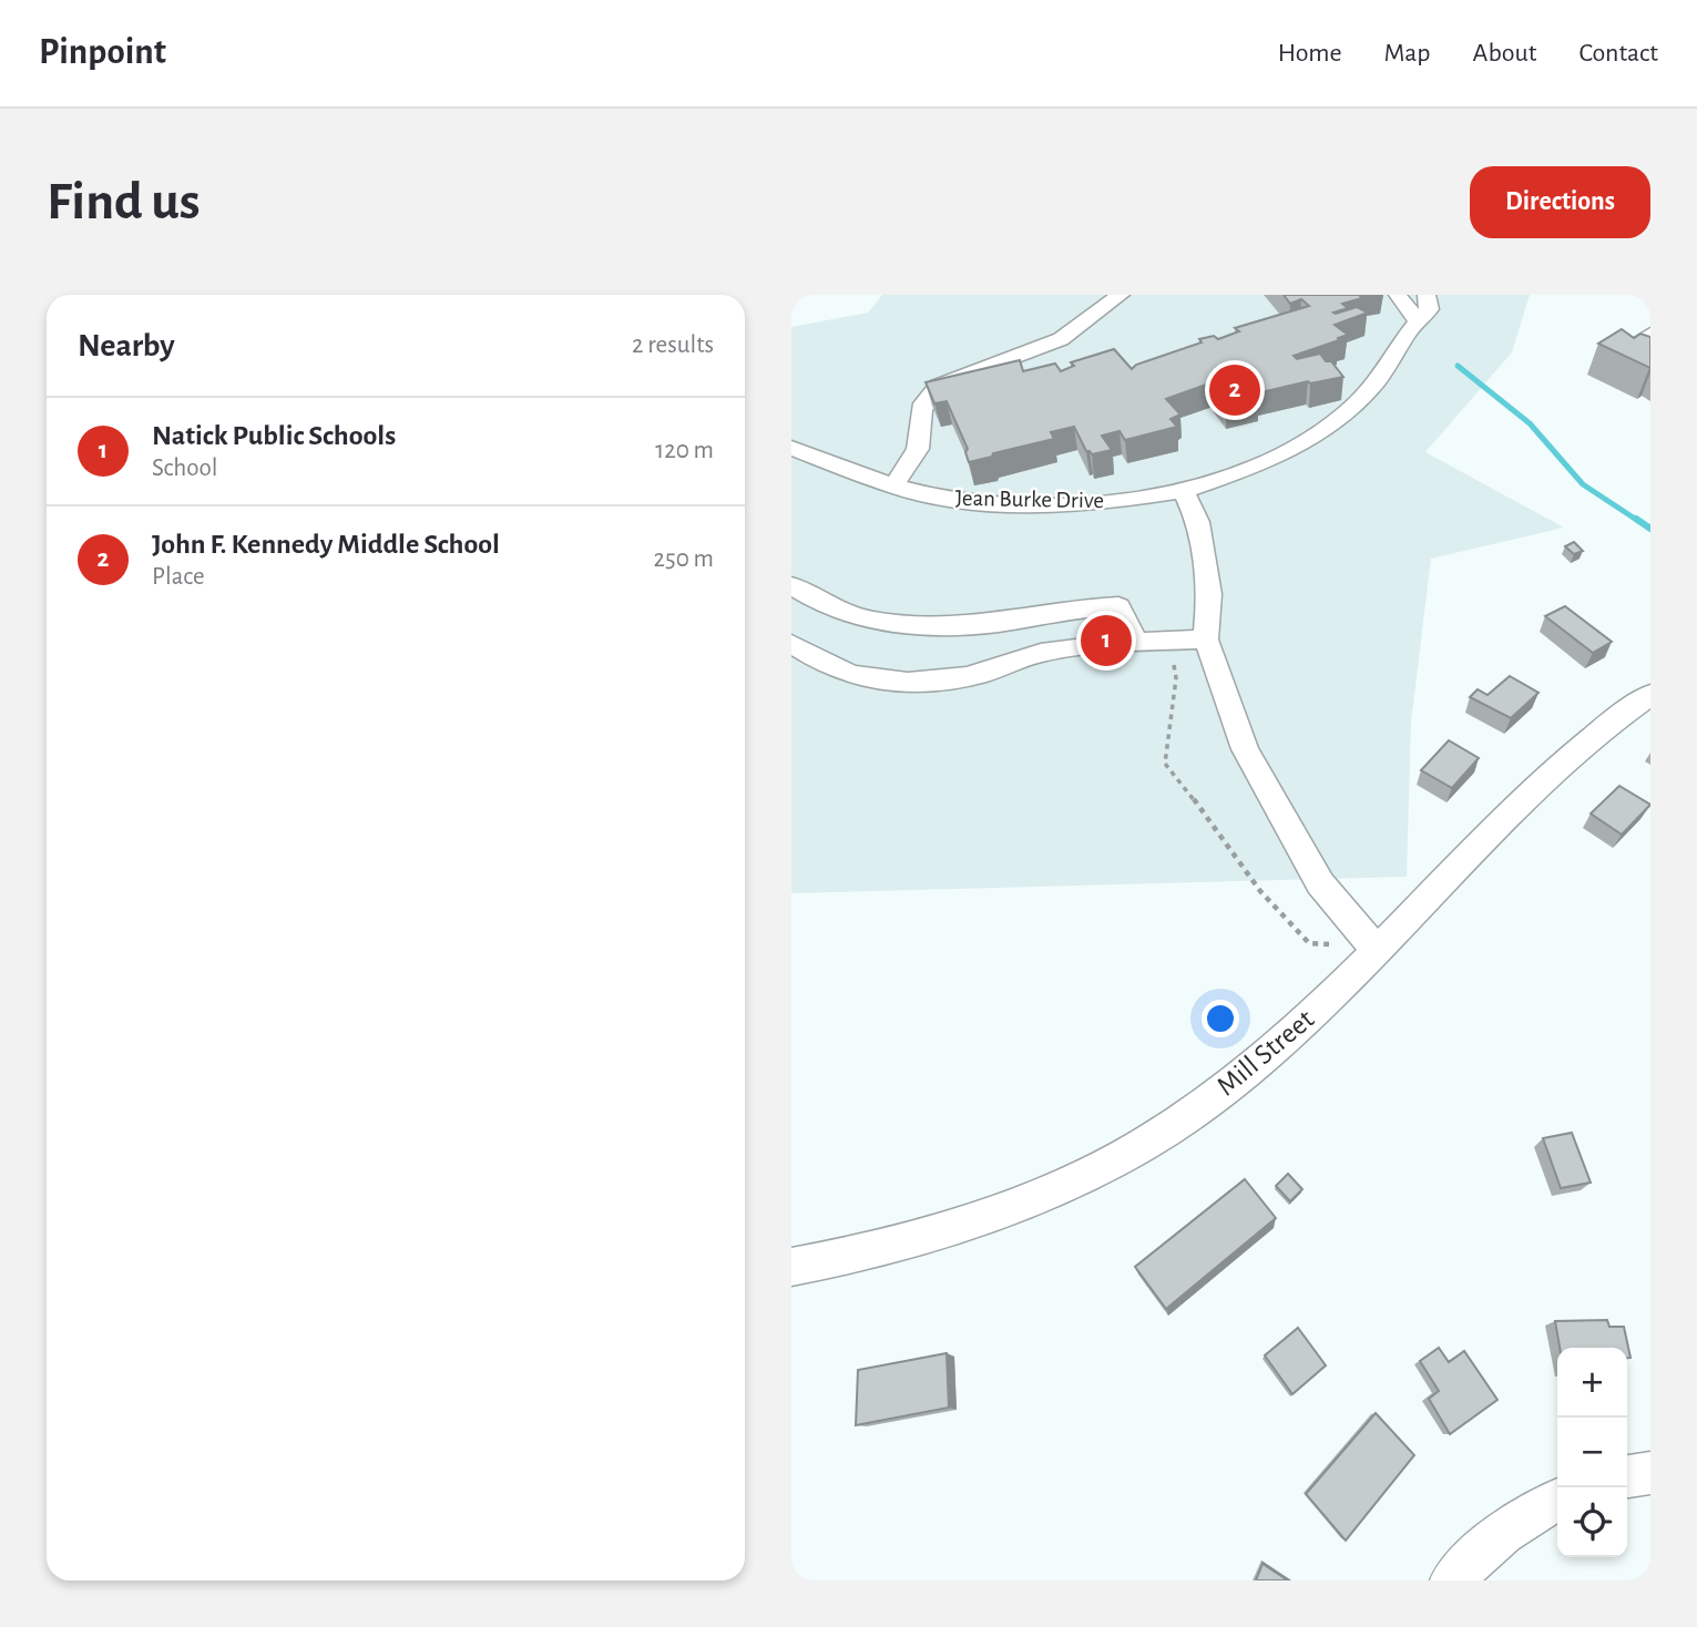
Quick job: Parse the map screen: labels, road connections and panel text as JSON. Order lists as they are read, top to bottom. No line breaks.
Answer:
{"streets":{"street":["Jean Burke Drive","Mill Street"]},"page":{"header":"Pinpoint","nav":["Home","Map","About","Contact"],"buttons":"Directions","title":"Find us","heading":["Nearby","2 results"],"pins":["2","1"],"list":[{"mark":"1","name":"Natick Public Schools","note":"School","value":"120 m"},{"mark":"2","name":"John F. Kennedy Middle School","note":"Place","value":"250 m"}],"map_buttons":["+","−"]}}
